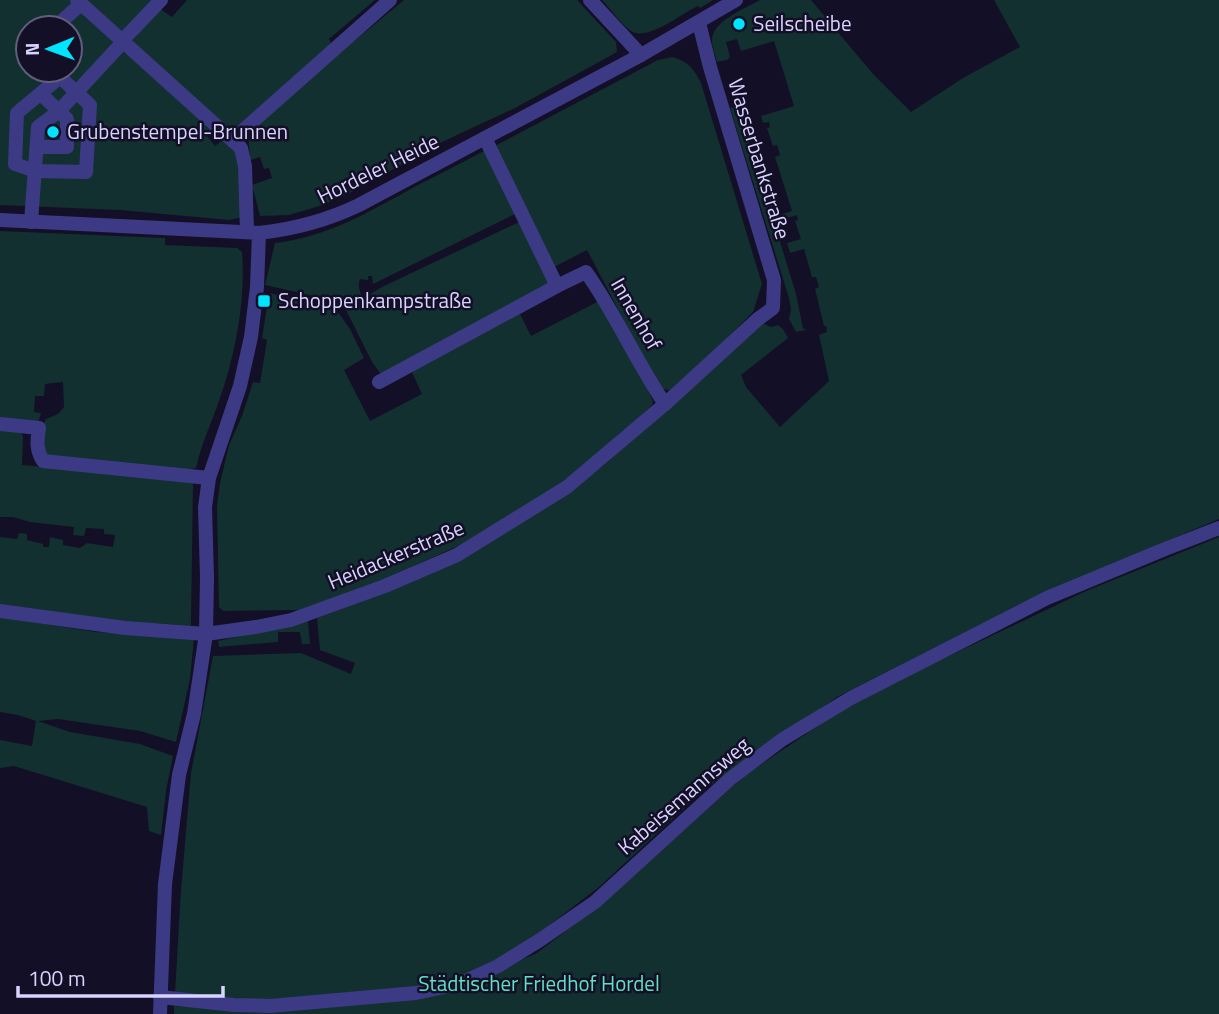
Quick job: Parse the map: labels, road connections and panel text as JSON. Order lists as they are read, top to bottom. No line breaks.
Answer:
{"streets":{"street":["Wasserbankstraße","Hordeler Heide","Innenhof","Heidackerstraße","Kabeisemannsweg"]},"crossings":[["Wasserbankstraße","Hordeler Heide"],["Wasserbankstraße","Heidackerstraße"],["Innenhof","Heidackerstraße"]],"parks":["Städtischer Friedhof Hordel"],"places":{"other":["Seilscheibe","Grubenstempel-Brunnen"],"transit":["Schoppenkampstraße"]},"scale_bar":"100 m","north":"left"}
